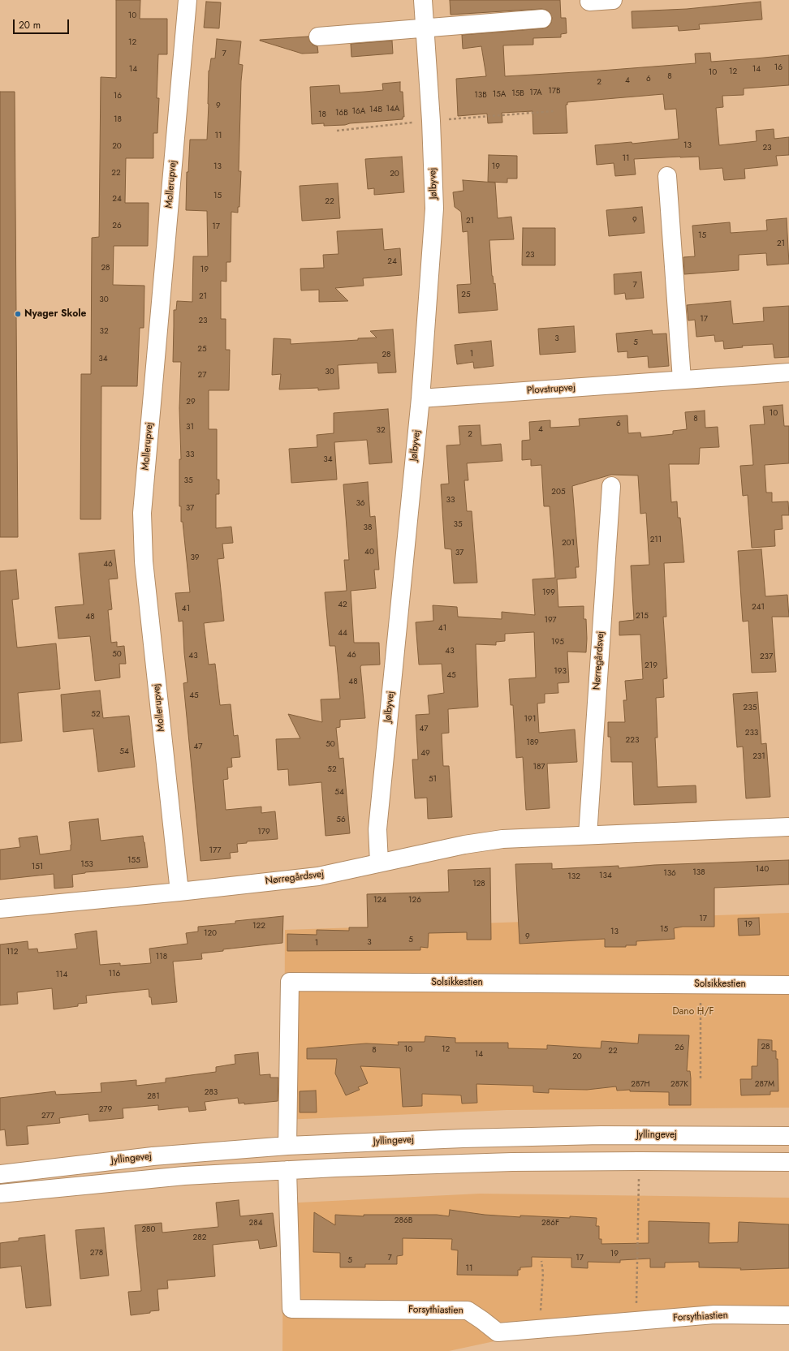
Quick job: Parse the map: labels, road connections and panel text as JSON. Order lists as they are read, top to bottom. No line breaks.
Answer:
{"streets":{"street":["Jølbyvej","Mollerupvej","Plovstrupvej","Nørregårdsvej","Solsikkestien","Jyllingevej","Forsythiastien"]},"crossings":[["Jølbyvej","Plovstrupvej"],["Jølbyvej","Nørregårdsvej"],["Mollerupvej","Nørregårdsvej"],["Solsikkestien","Jyllingevej"]],"parks":["Dano H/F"],"places":["Nyager Skole"],"house_numbers":["10","12","7","16","14","14","12","10","8","6","4","2","17B","17A","15B","15A","13B","16","9","14A","14B","16A","16B","18","18","11","13","20","23","11","13","19","22","20","15","24","22","9","21","26","17","15","21","23","24","28","19","7","25","21","30","17","23","32","3","5","25","1","28","34","30","27","29","10","8","6","31","4","32","2","33","34","35","205","33","36","37","35","38","211","201","40","37","39","46","199","42","241","41","215","48","197","41","44","195","43","50","46","43","237","219","193","45","48","45","235","52","191","47","233","223","189","50","47","54","49","231","187","52","51","54","56","179","177","155","153","151","140","138","136","134","132","128","124","126","17","19","122","15","13","120","9","5","3","1","112","118","116","114","28","26","10","12","8","22","14","20","287H","287K","287M","283","281","279","277","286B","284","286F","280","282","278","19","7","17","5","11"],"scale_bar":"20 m"}
